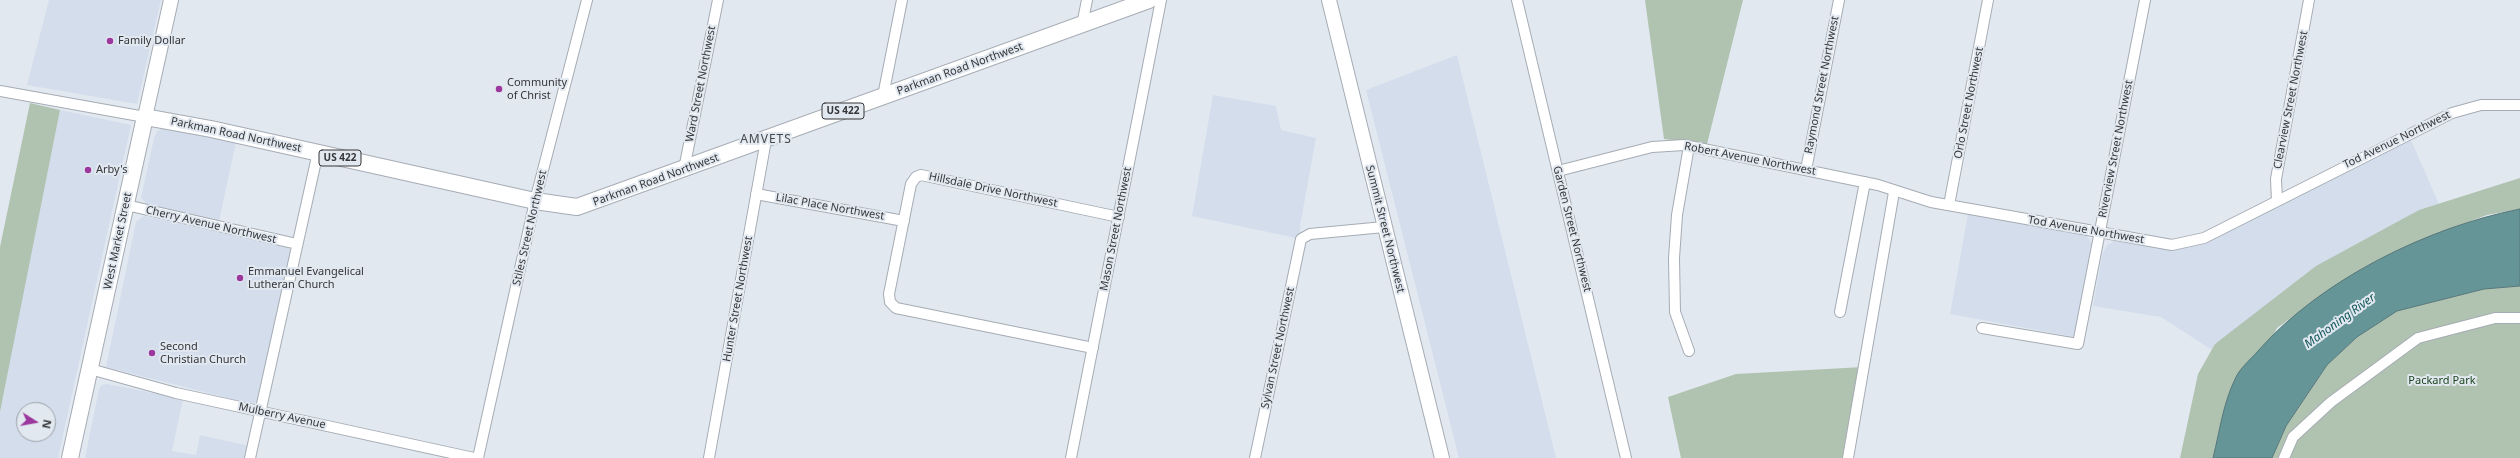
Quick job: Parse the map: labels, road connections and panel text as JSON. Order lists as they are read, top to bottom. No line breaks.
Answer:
{"streets":{"main road":["Parkman Road Northwest","US 422","Summit Street Northwest","West Market Street"],"street":["Ward Street Northwest","Raymond Street Northwest","Clearview Street Northwest","Orlo Street Northwest","Tod Avenue Northwest","Riverview Street Northwest","Robert Avenue Northwest","Hillsdale Drive Northwest","Lilac Place Northwest","Cherry Avenue Northwest","Stiles Street Northwest","Mason Street Northwest","Garden Street Northwest","Hunter Street Northwest","Sylvan Street Northwest","Mulberry Avenue"]},"crossings":[["Parkman Road Northwest","Ward Street Northwest"],["Parkman Road Northwest","Stiles Street Northwest"],["Parkman Road Northwest","West Market Street"],["Parkman Road Northwest","Hunter Street Northwest"],["Raymond Street Northwest","Robert Avenue Northwest"],["Clearview Street Northwest","Tod Avenue Northwest"],["Orlo Street Northwest","Tod Avenue Northwest"],["Tod Avenue Northwest","Riverview Street Northwest"],["Tod Avenue Northwest","Robert Avenue Northwest"],["Robert Avenue Northwest","Garden Street Northwest"],["Hillsdale Drive Northwest","Lilac Place Northwest"],["Hillsdale Drive Northwest","Mason Street Northwest"],["Lilac Place Northwest","Hunter Street Northwest"],["Cherry Avenue Northwest","West Market Street"],["Summit Street Northwest","Sylvan Street Northwest"],["West Market Street","Mulberry Avenue"]],"districts":["AMVETS"],"water":["Mahoning River"],"parks":["Packard Park"],"places":["Family Dollar","Community of Christ","Arby's","Emmanuel Evangelical Lutheran Church","Second Christian Church"],"north":"right"}
